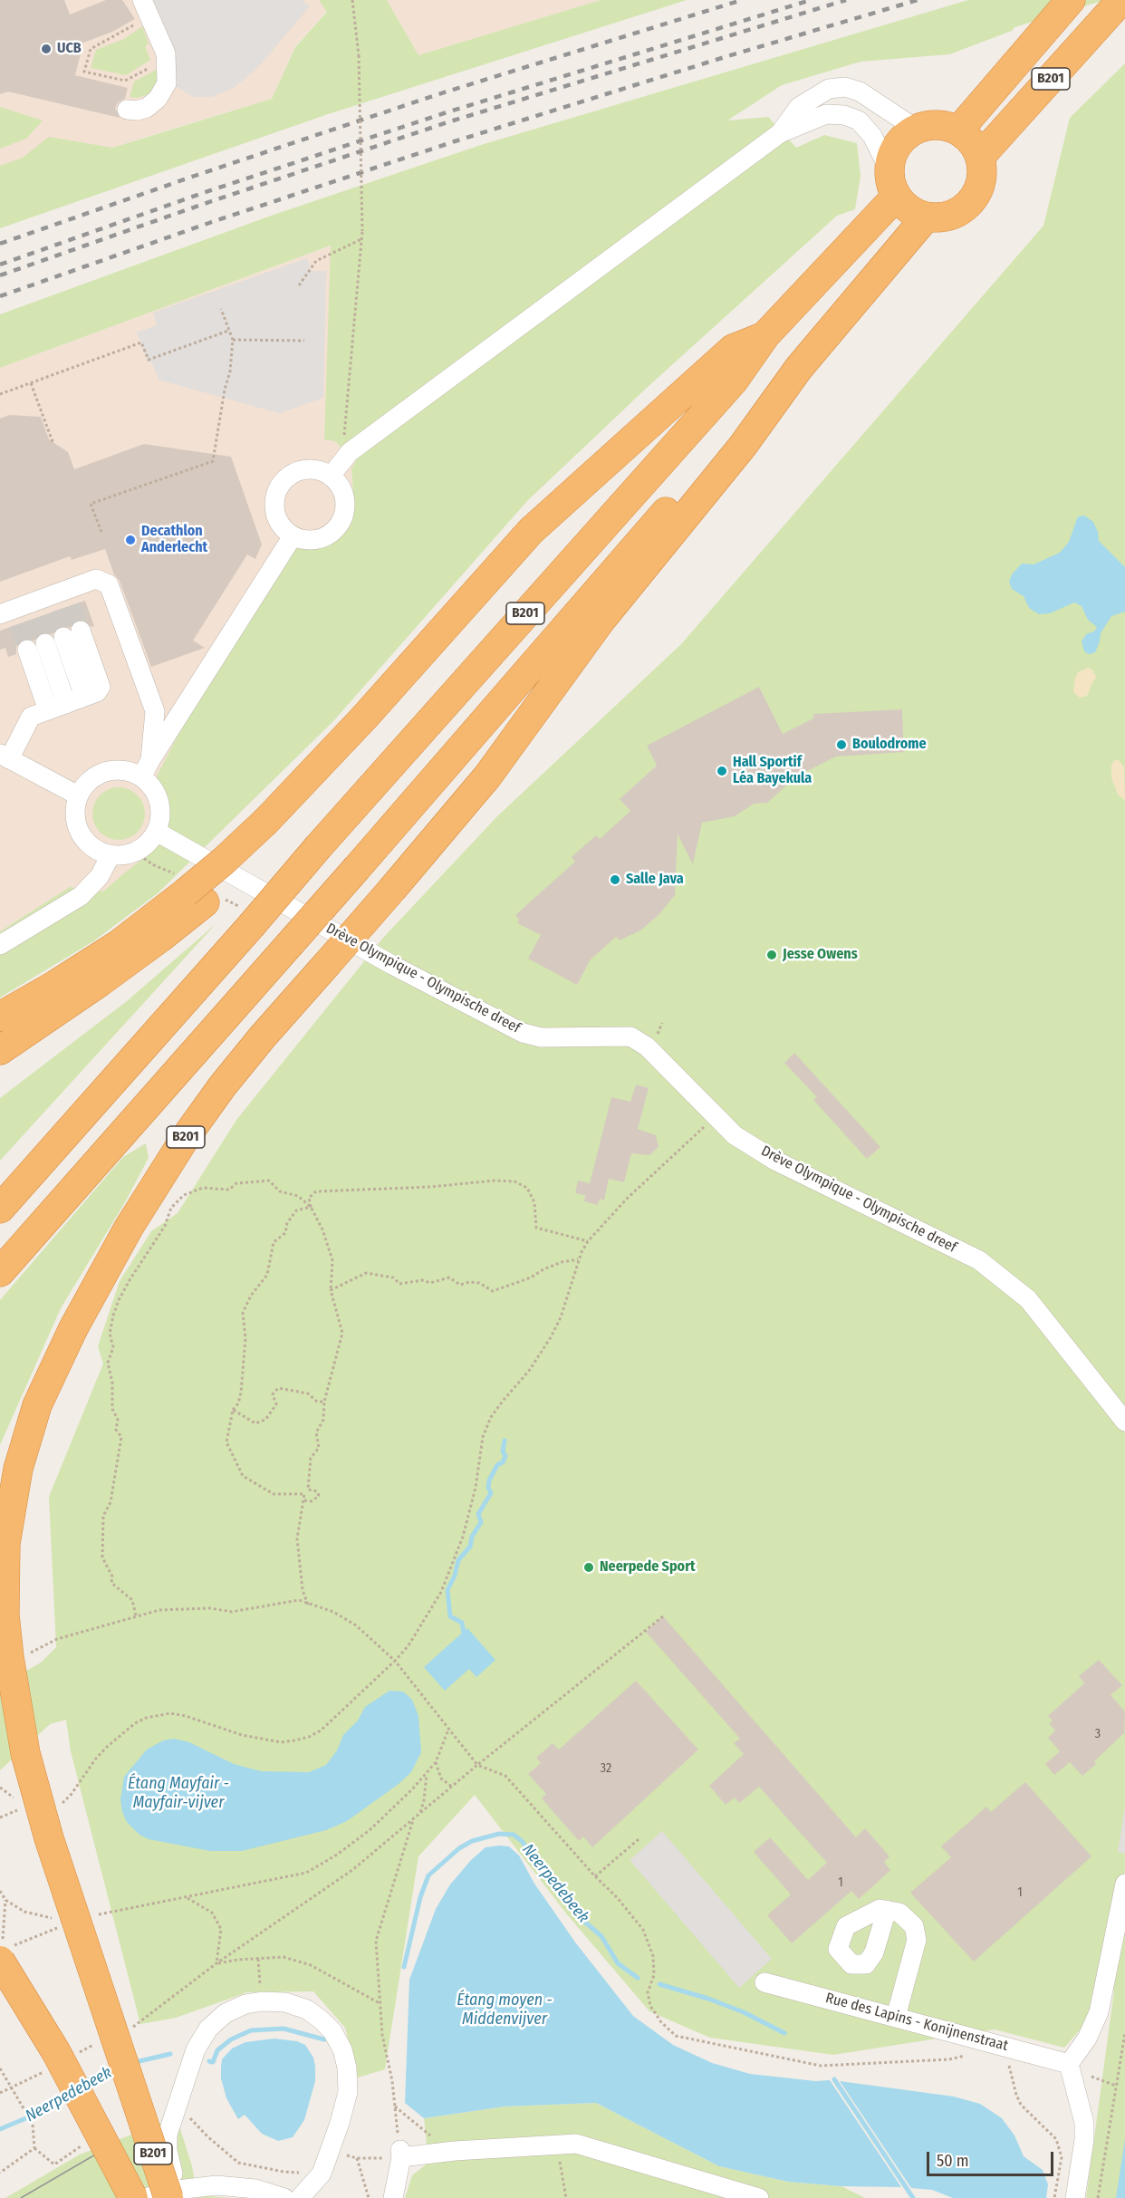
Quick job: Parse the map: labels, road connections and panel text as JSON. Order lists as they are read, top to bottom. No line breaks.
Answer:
{"streets":{"highway":["B201"],"street":["Drève Olympique - Olympische dreef","Rue des Lapins - Konijnenstraat"]},"water":["Étang Mayfair - Mayfair-vijver","Neerpedebeek","Étang moyen - Middenvijver"],"places":["UCB","Decathlon Anderlecht","Boulodrome","Hall Sportif Léa Bayekula","Salle Java","Jesse Owens","Neerpede Sport"],"house_numbers":["3","32","1","1"],"scale_bar":"50 m"}
